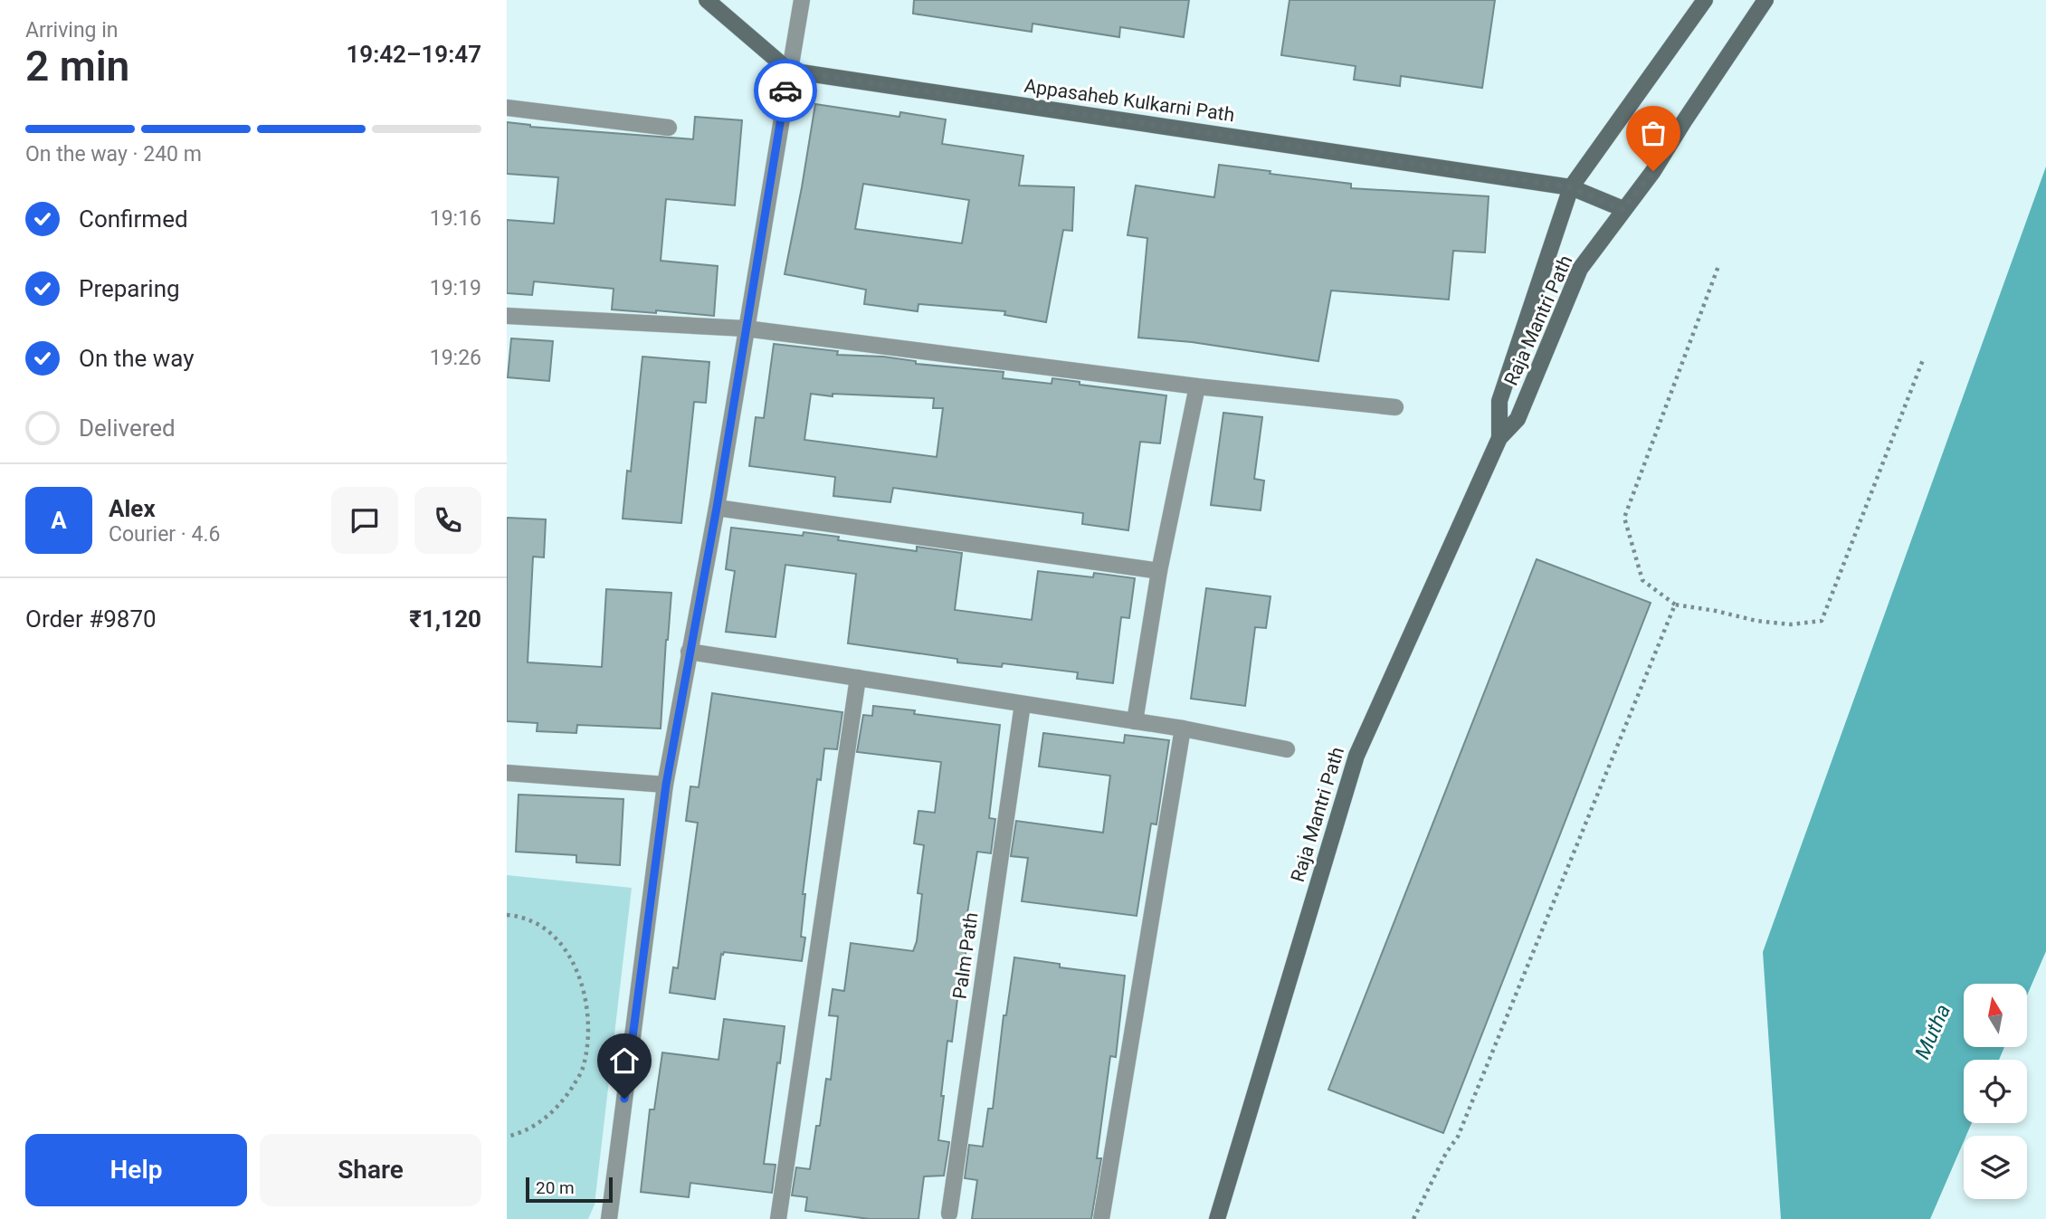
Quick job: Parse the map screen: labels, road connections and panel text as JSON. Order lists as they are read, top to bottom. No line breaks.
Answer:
{"streets":{"main road":["Appasaheb Kulkarni Path","Raja Mantri Path"],"street":["Palm Path"]},"crossings":[["Appasaheb Kulkarni Path","Raja Mantri Path"]],"water":["Mutha"],"scale_bar":"20 m","north":"top","page":{"heading":["2 min","Arriving in","19:42–19:47"],"panel":["Alex","Courier · 4.6","Order #9870","₹1,120"],"bar":"On the way · 240 m","list":[["Confirmed","19:16"],["Preparing","19:19"],["On the way","19:26"],"Delivered"],"round":"A","buttons":["Help","Share"],"scale":"20 m"}}
